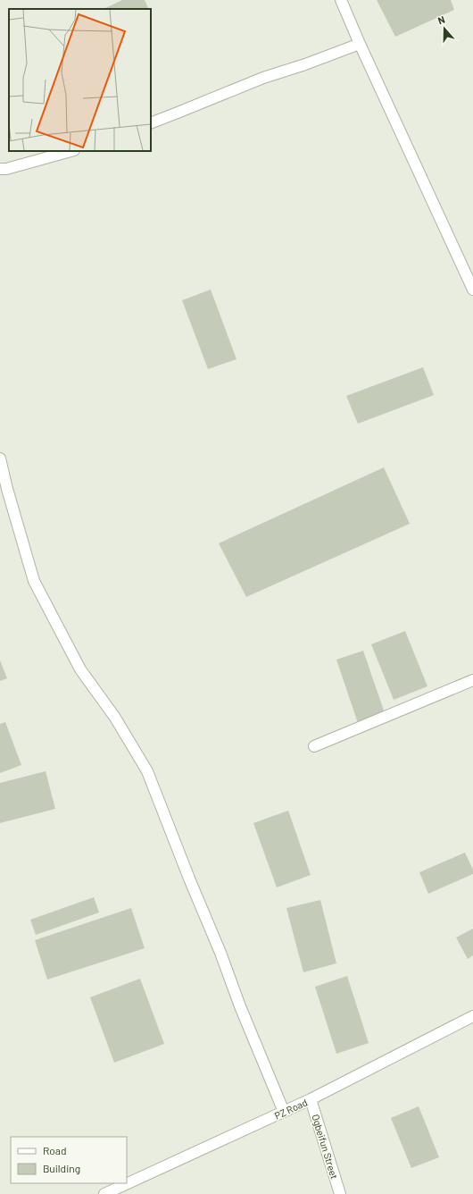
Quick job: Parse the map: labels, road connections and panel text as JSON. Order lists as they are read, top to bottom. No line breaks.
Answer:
{"streets":{"street":["PZ Road","Ogbeifun Street"]},"crossings":[["PZ Road","Ogbeifun Street"]],"legend":["Road","Building"],"north":"top"}
